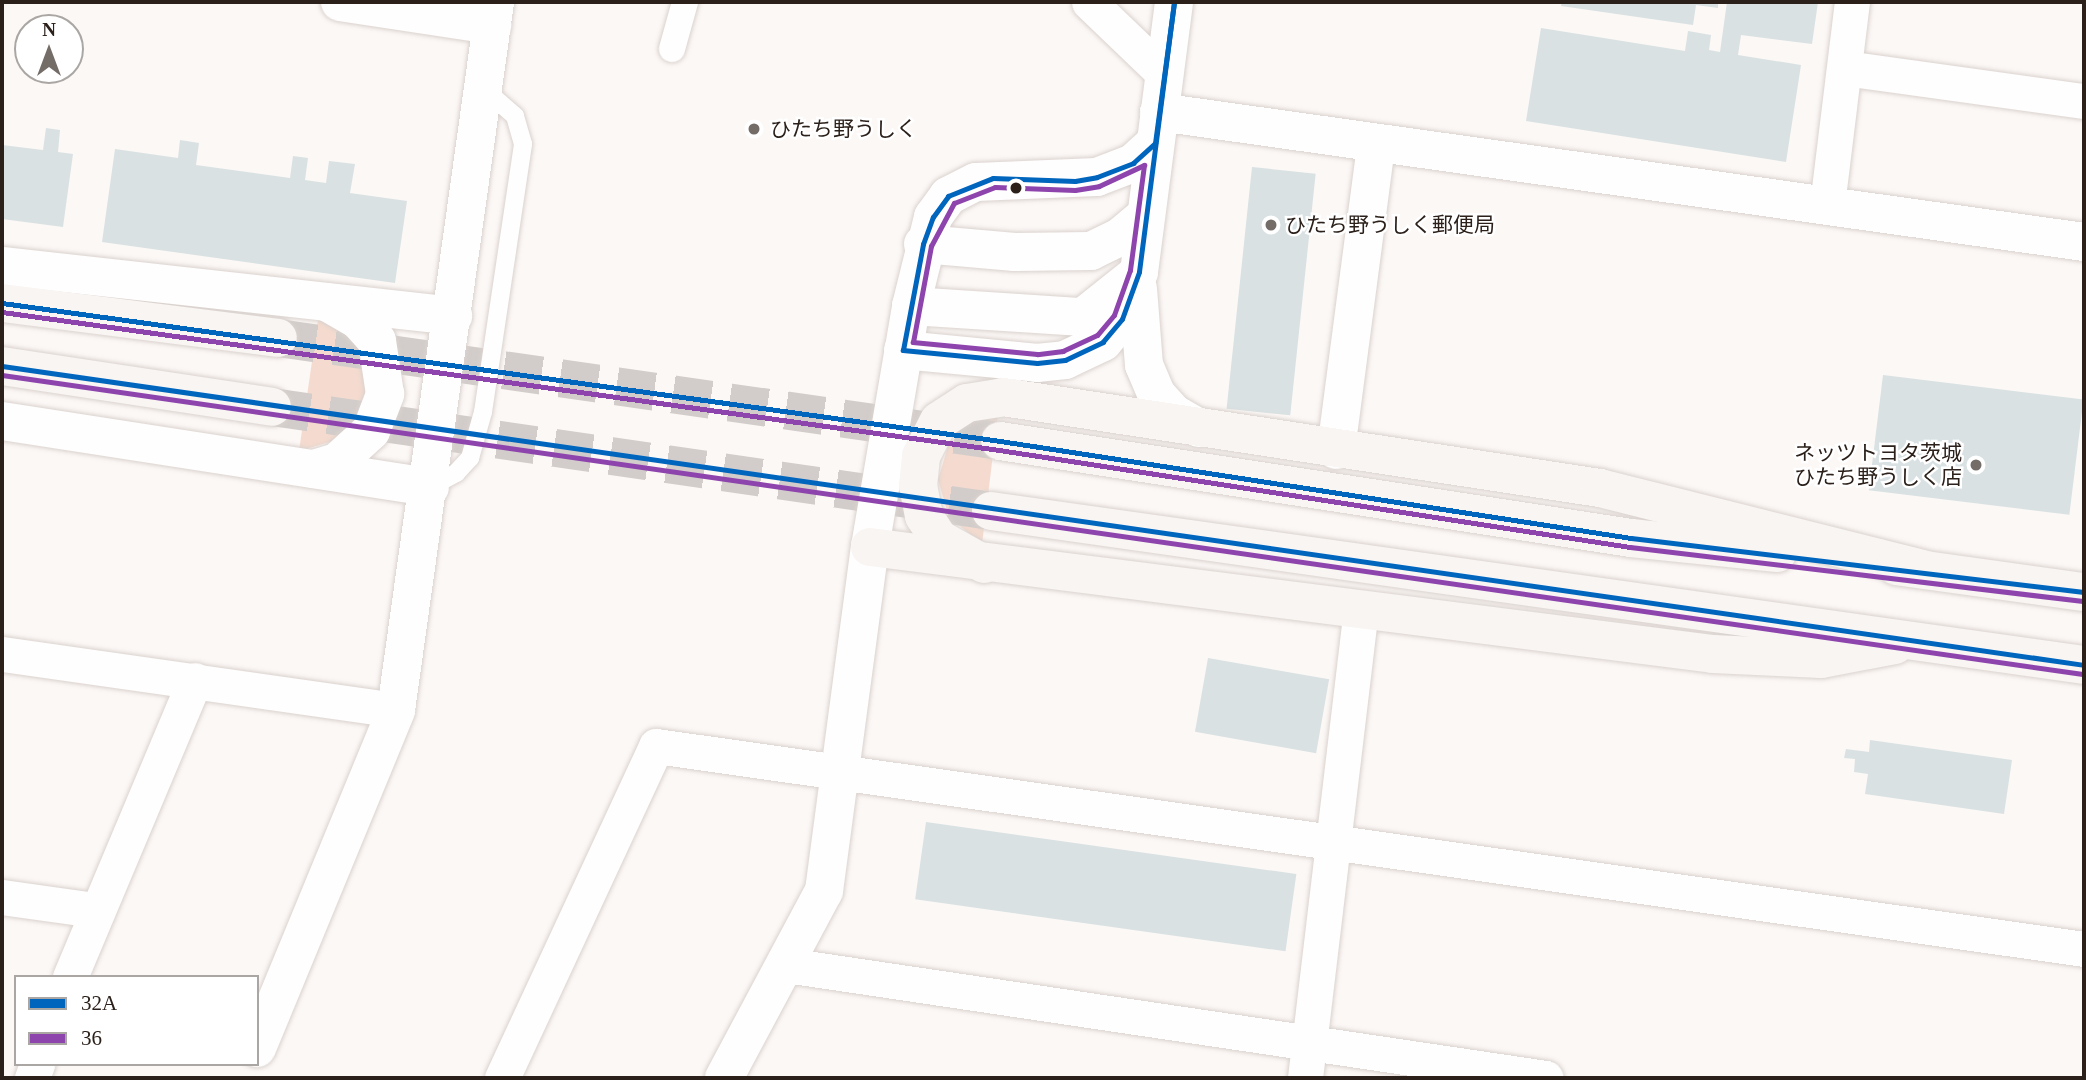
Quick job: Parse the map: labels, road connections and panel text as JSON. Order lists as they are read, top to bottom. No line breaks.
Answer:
{"places":["ひたち野うしく","ひたち野うしく郵便局","ネッツトヨタ茨城 ひたち野うしく店"],"lines":["transit line 32A","transit line 36"],"legend":["32A","36"],"north":"top"}
